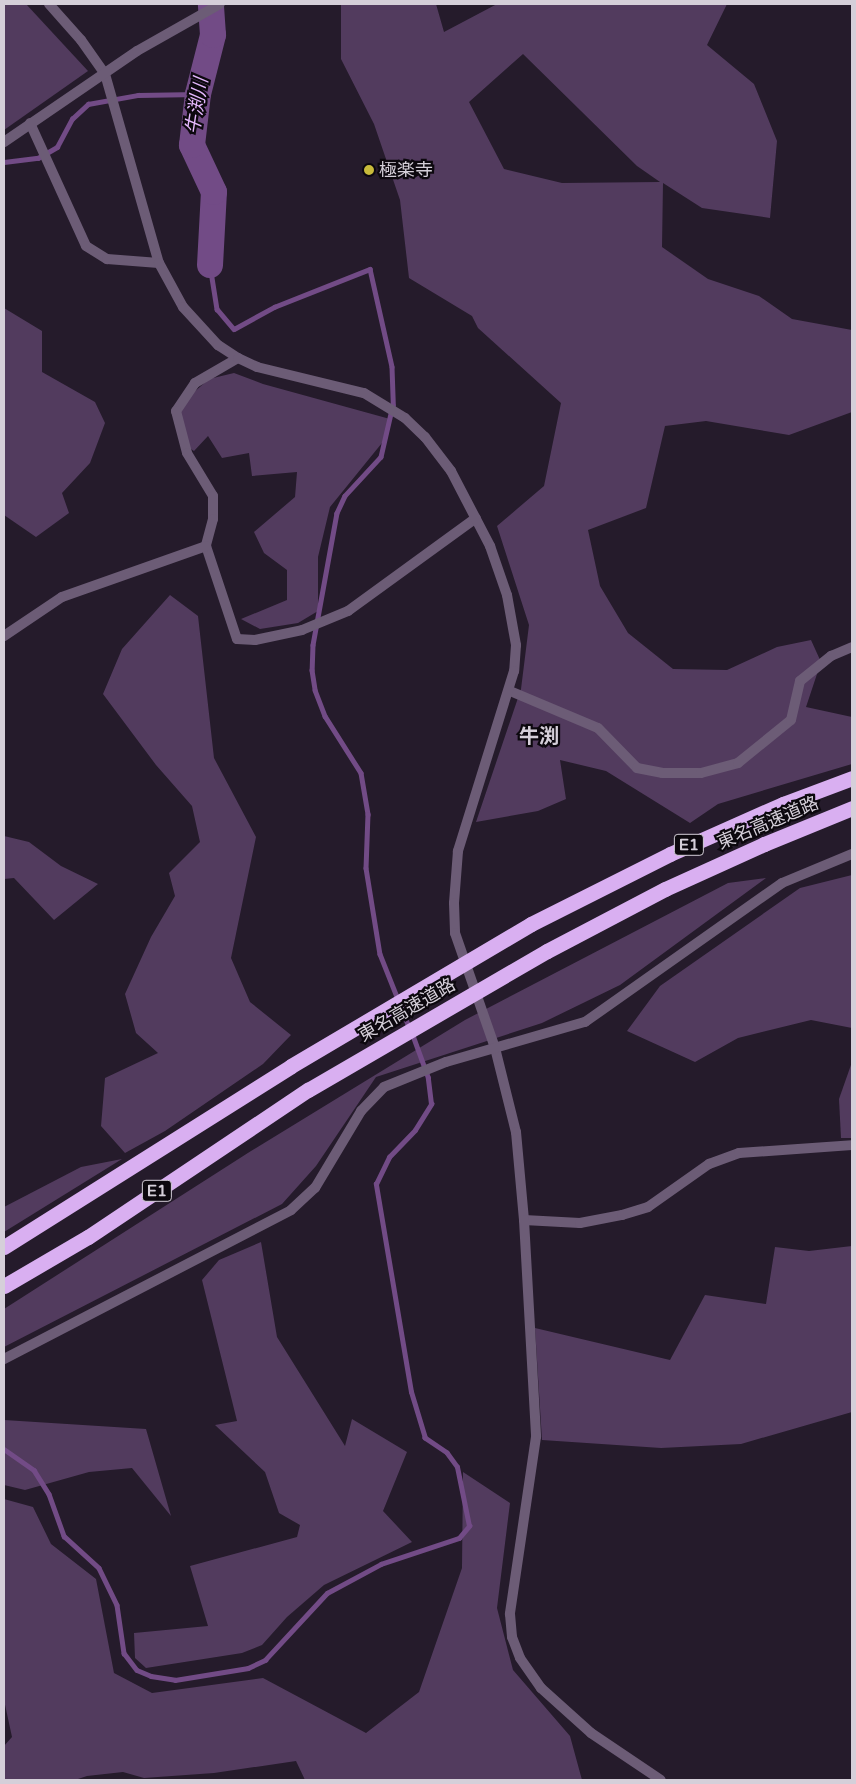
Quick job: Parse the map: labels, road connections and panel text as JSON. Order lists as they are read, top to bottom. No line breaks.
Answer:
{"streets":{"highway":["東名高速道路","E1"]},"districts":["牛渕"],"water":["牛渕川"],"places":["極楽寺"]}
